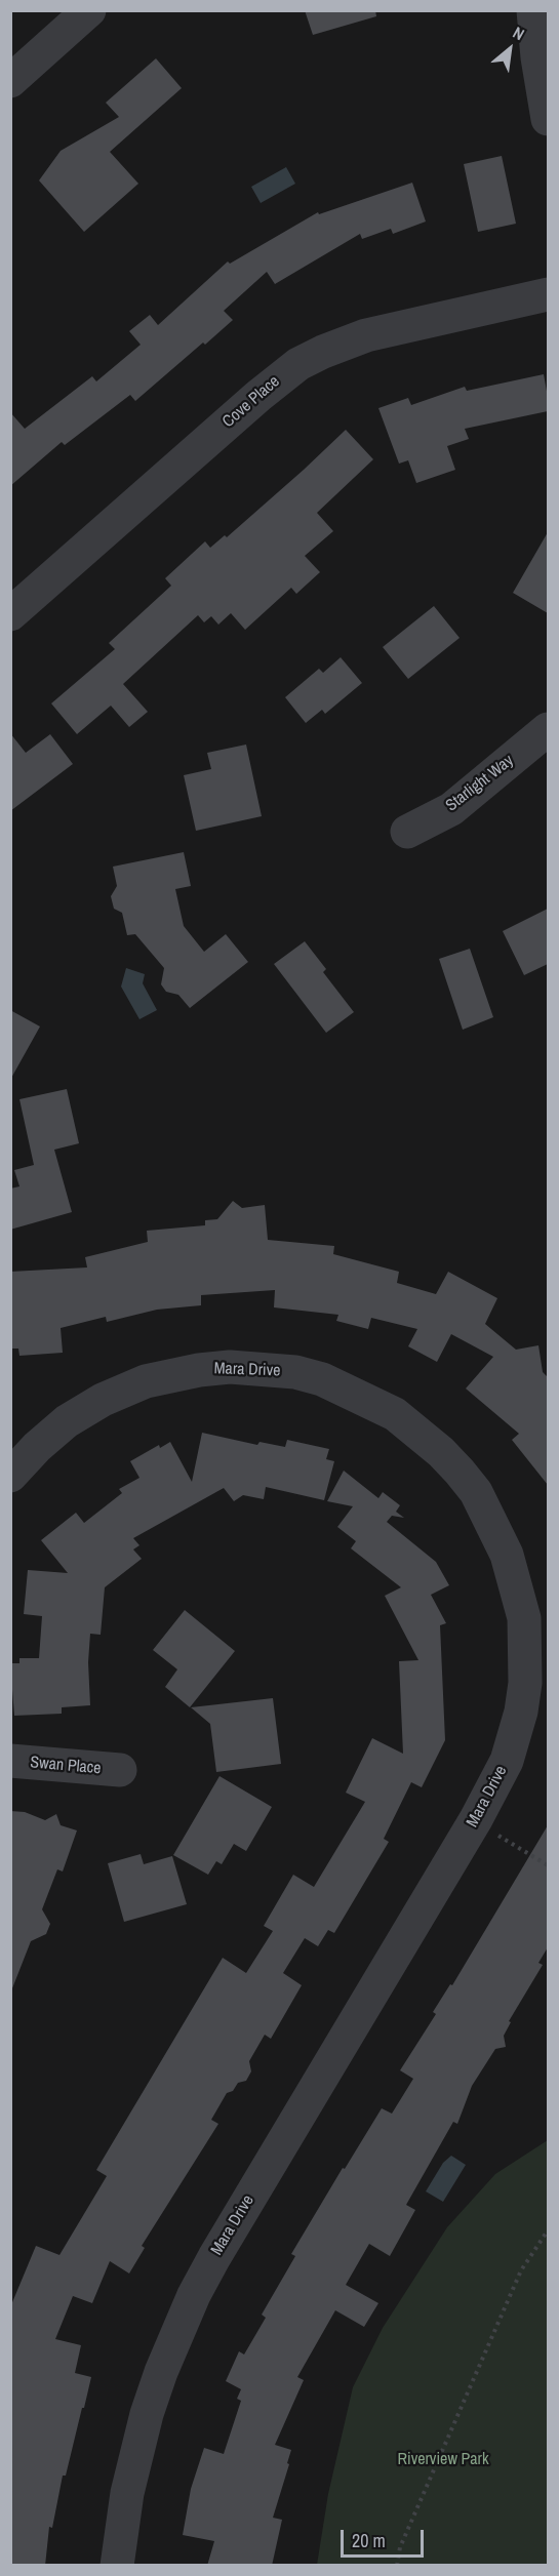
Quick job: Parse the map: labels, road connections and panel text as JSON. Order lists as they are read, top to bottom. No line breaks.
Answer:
{"streets":{"street":["Cove Place","Starlight Way","Mara Drive","Swan Place"]},"parks":["Riverview Park"],"scale_bar":"20 m","north":"top right"}
